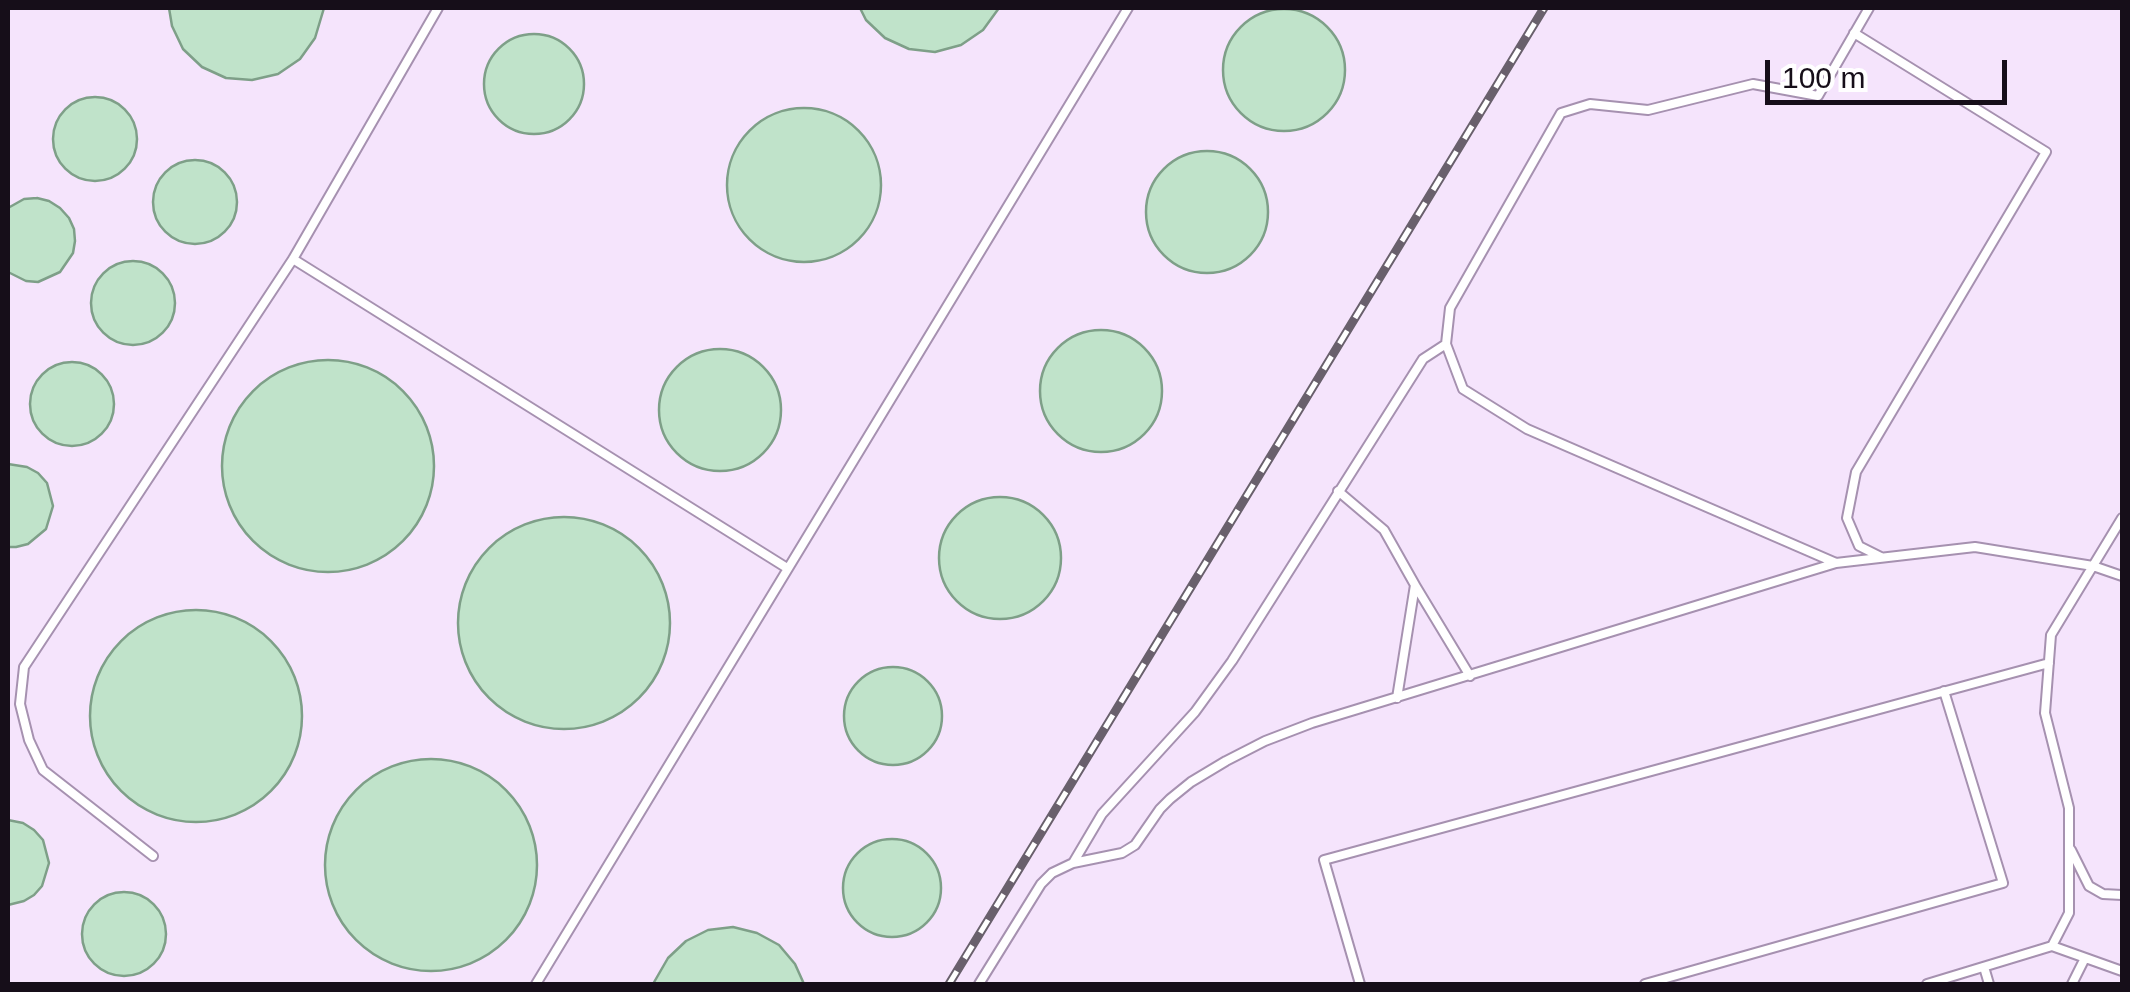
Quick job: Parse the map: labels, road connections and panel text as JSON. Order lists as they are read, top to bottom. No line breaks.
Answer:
{"scale_bar":"100 m"}
